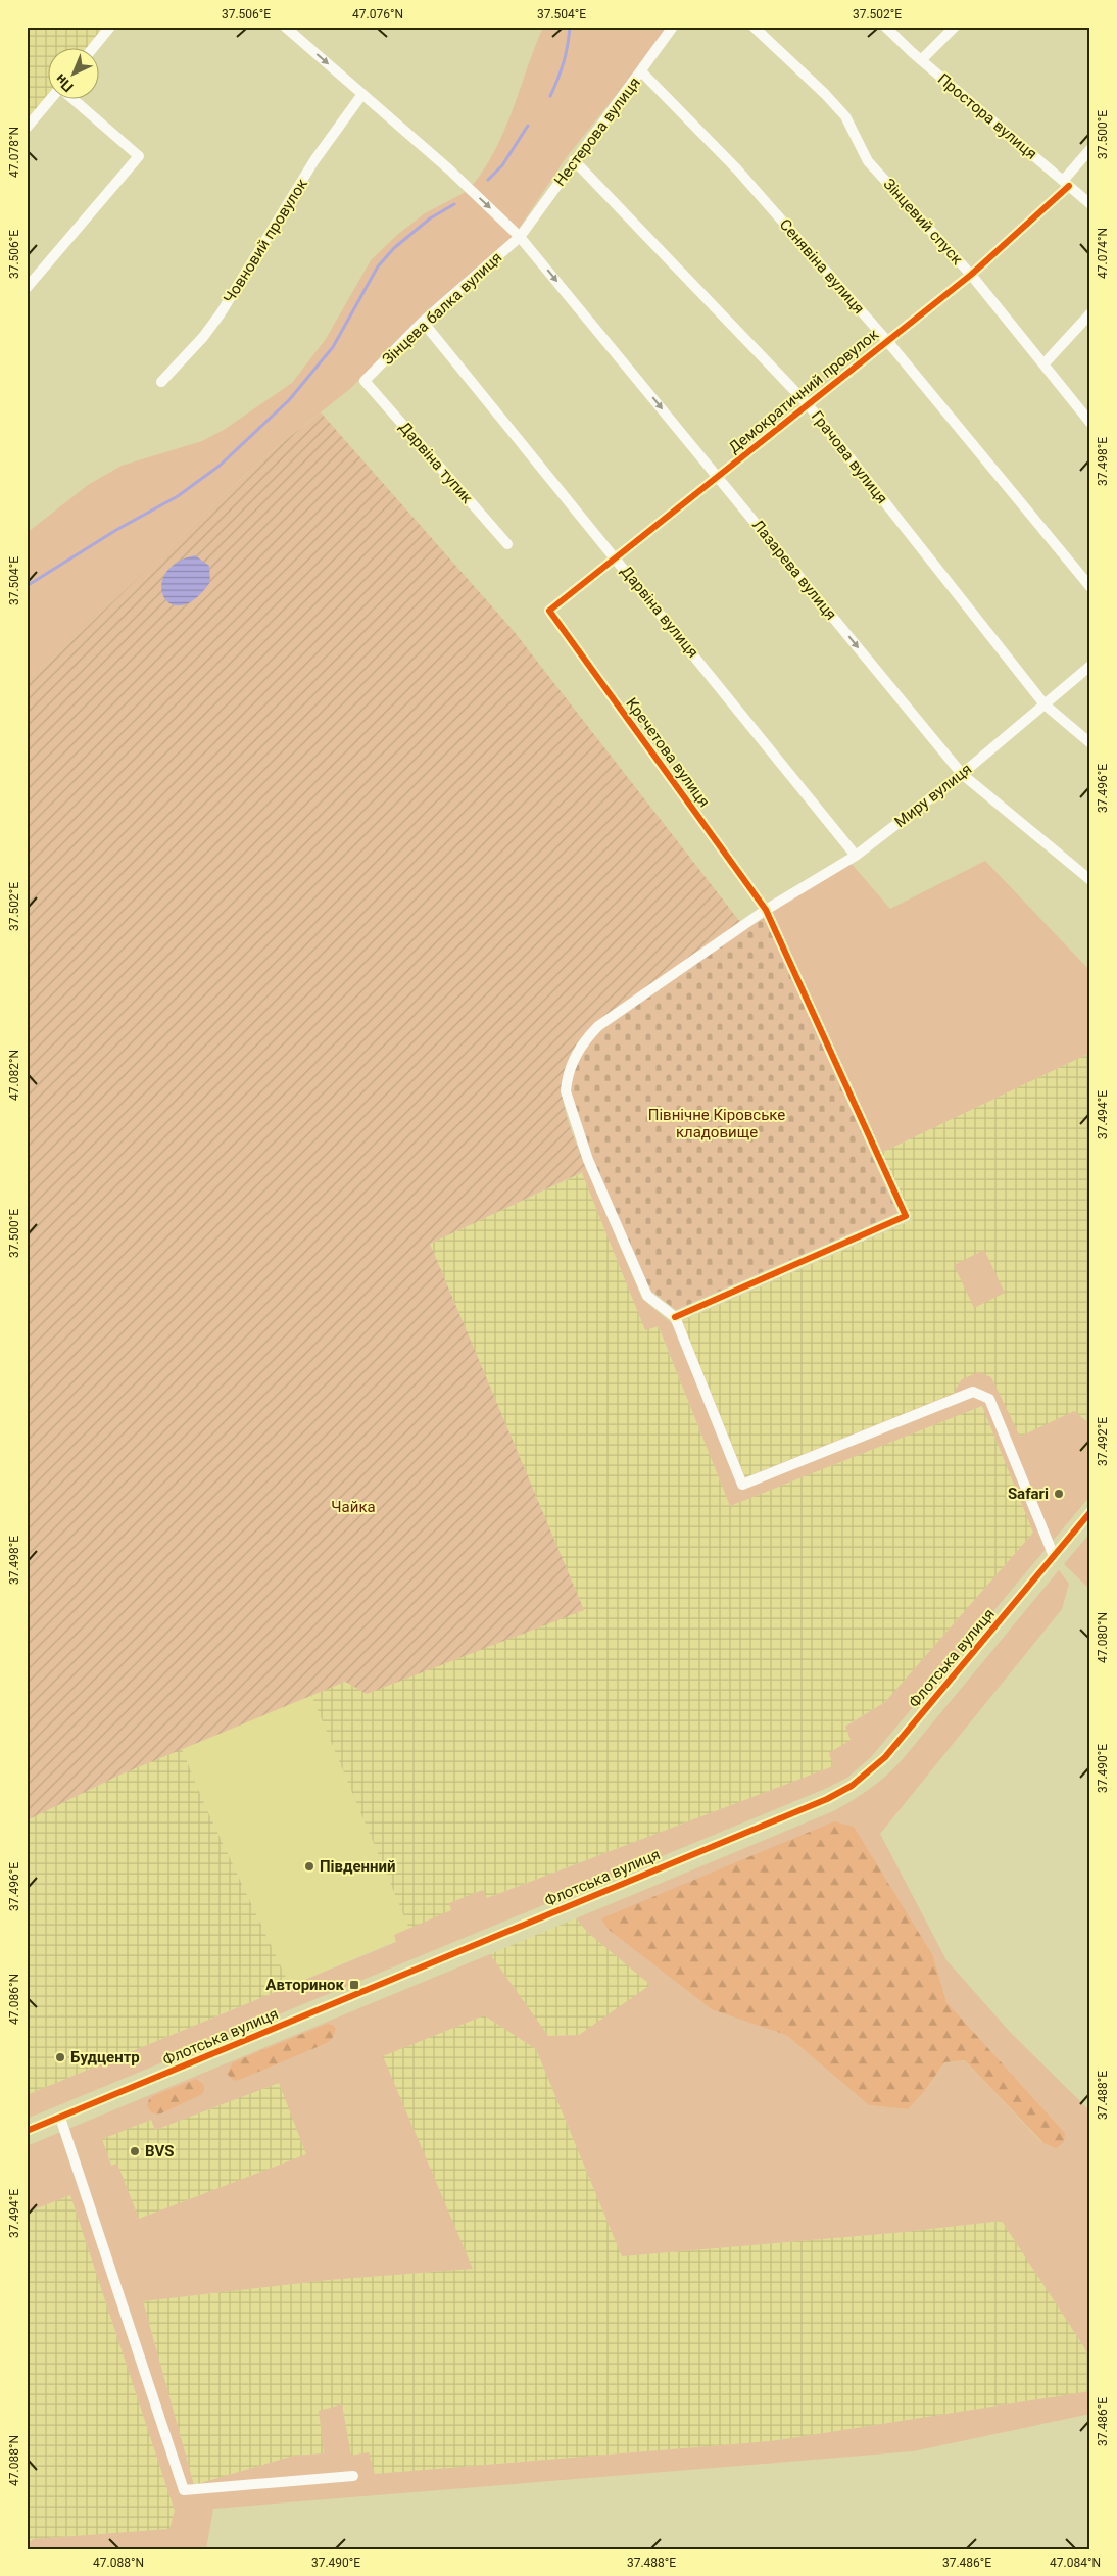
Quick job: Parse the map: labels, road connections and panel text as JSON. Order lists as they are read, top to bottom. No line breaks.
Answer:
{"streets":{"street":["Простора вулиця","Нестерова вулиця","Зінцевий спуск","Човновий провулок","Сенявіна вулиця","Зінцева балка вулиця","Демократичний провулок","Грачова вулиця","Дарвіна тупик","Лазарева вулиця","Дарвіна вулиця","Кречетова вулиця","Миру вулиця","Флотська вулиця"]},"crossings":[["Простора вулиця","Демократичний провулок"],["Нестерова вулиця","Сенявіна вулиця"],["Нестерова вулиця","Зінцева балка вулиця"],["Нестерова вулиця","Грачова вулиця"],["Нестерова вулиця","Лазарева вулиця"],["Зінцевий спуск","Демократичний провулок"],["Сенявіна вулиця","Демократичний провулок"],["Зінцева балка вулиця","Дарвіна тупик"],["Зінцева балка вулиця","Лазарева вулиця"],["Зінцева балка вулиця","Дарвіна вулиця"],["Демократичний провулок","Грачова вулиця"],["Демократичний провулок","Лазарева вулиця"],["Демократичний провулок","Дарвіна вулиця"],["Демократичний провулок","Кречетова вулиця"],["Грачова вулиця","Миру вулиця"],["Лазарева вулиця","Миру вулиця"],["Дарвіна вулиця","Миру вулиця"],["Кречетова вулиця","Миру вулиця"]],"one_way":["Лазарева вулиця"],"parks":["Північне Кіровське кладовище","Чайка"],"places":{"other":["Safari","Південний","Будцентр","BVS"],"transit":["Авторинок"]},"north":"bottom left","coordinates":["37.506°E","47.076°N","37.504°E","37.502°E","37.500°E","47.078°N","47.074°N","37.498°E","37.496°E","47.082°N","37.494°E","37.492°E","47.080°N","37.490°E","47.086°N","37.488°E","37.486°E","47.088°N","47.084°N"]}
